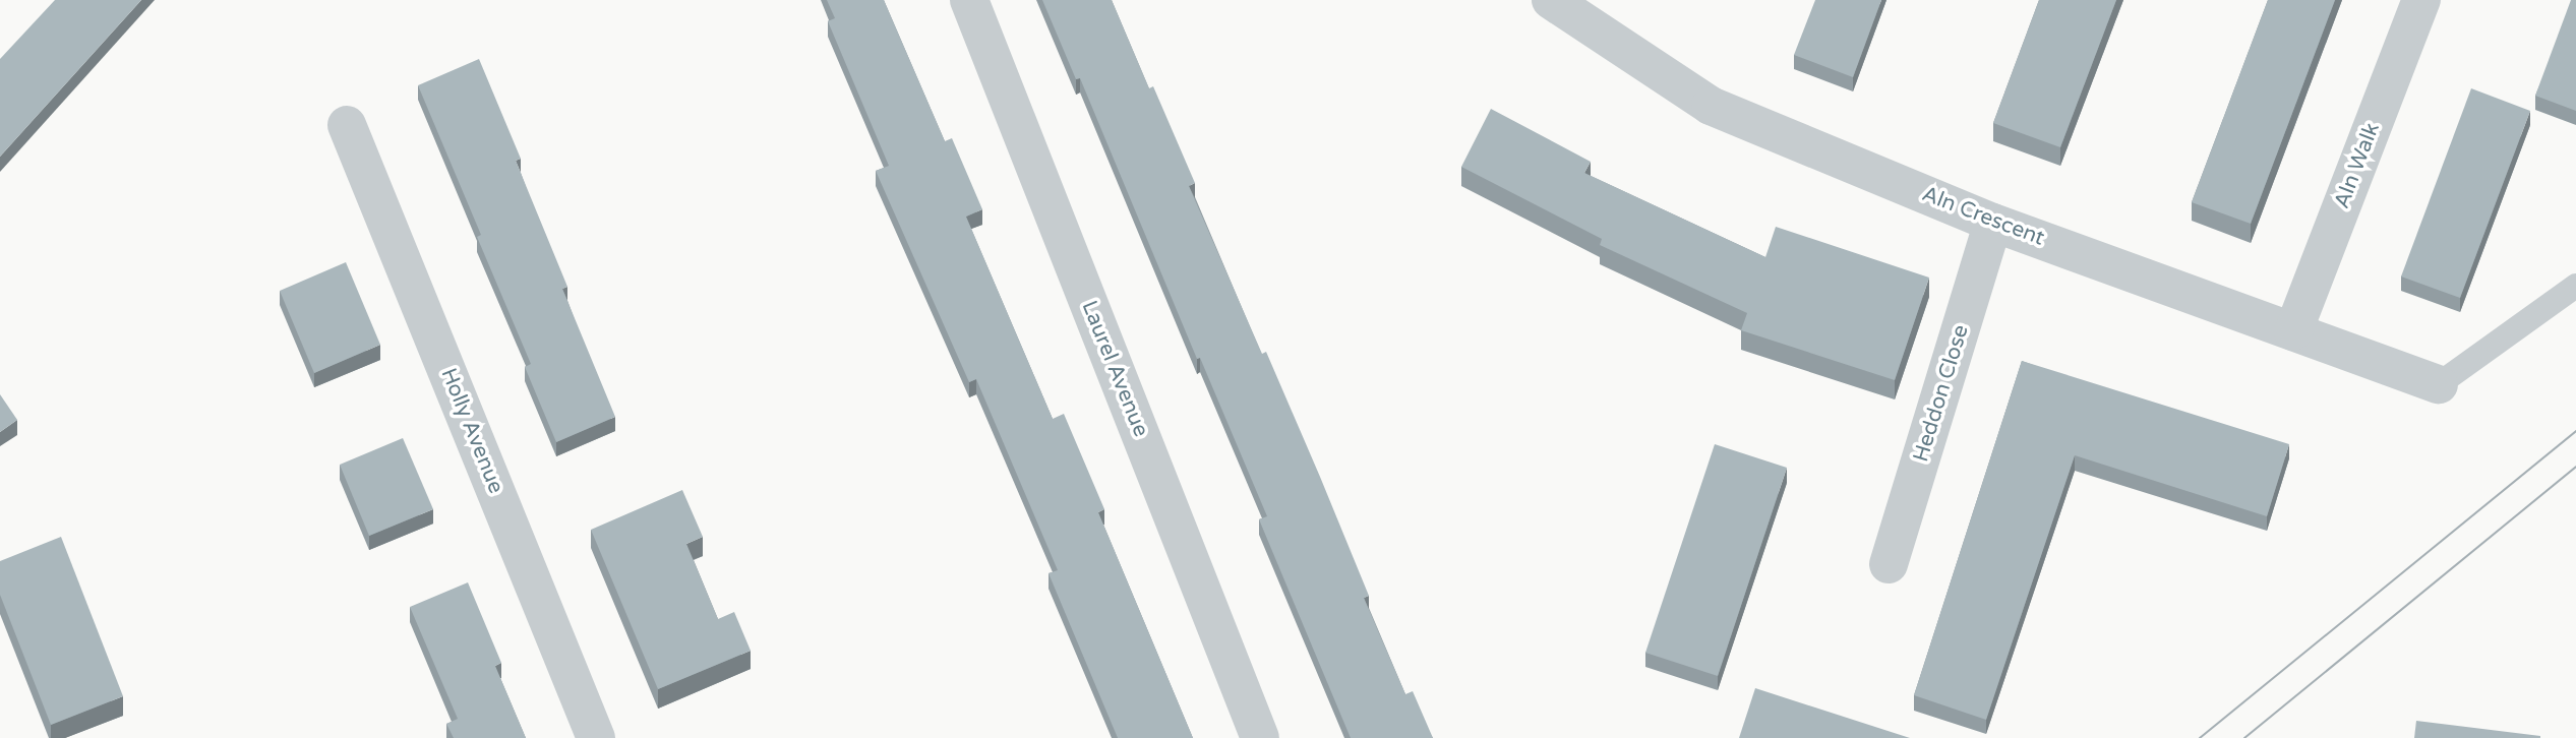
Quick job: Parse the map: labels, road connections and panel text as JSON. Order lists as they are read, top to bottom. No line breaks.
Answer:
{"streets":{"street":["Aln Walk","Aln Crescent","Laurel Avenue","Heddon Close","Holly Avenue"]},"crossings":[["Aln Walk","Aln Crescent"],["Aln Crescent","Heddon Close"]]}
